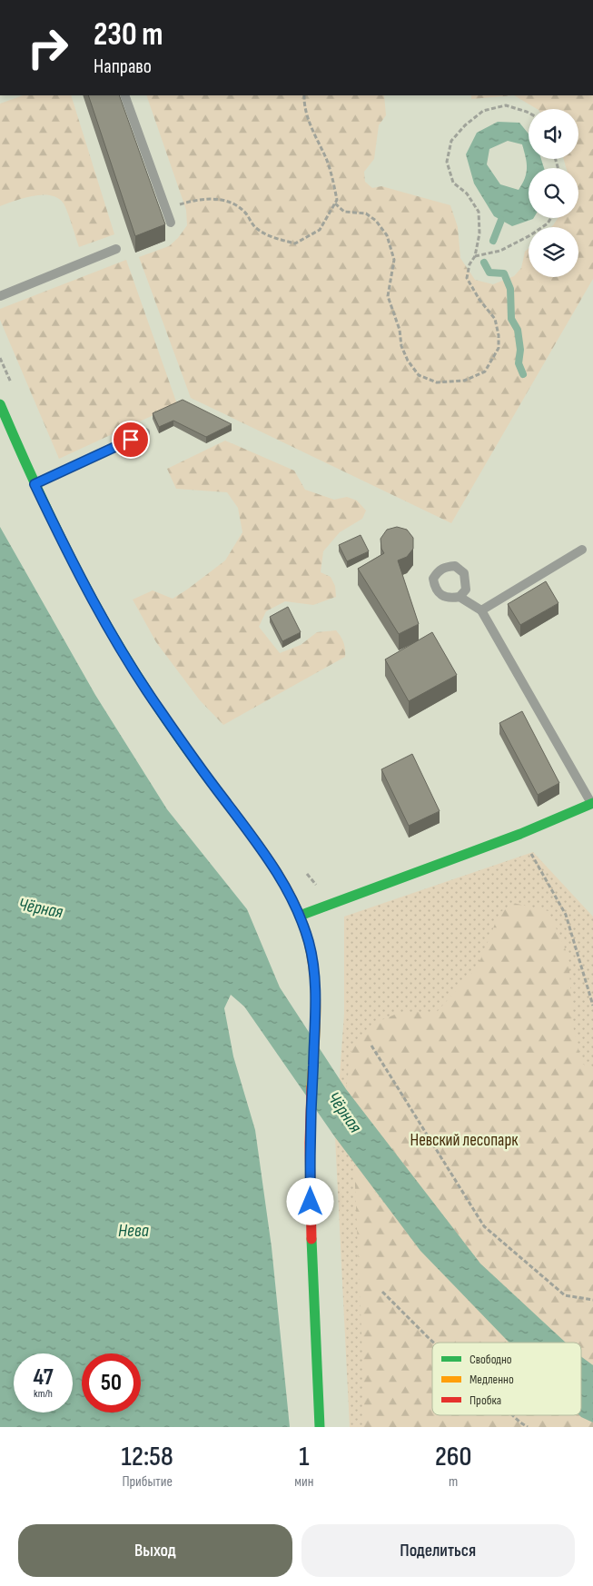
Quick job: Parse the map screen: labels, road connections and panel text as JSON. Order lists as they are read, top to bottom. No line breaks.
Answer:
{"water":["Чёрная","Нева"],"parks":["Невский лесопарк"],"legend":["Свободно","Медленно","Пробка"],"page":{"turn":["230 m","Направо"],"speed":"47 km/h","limit":"50","eta":["12:58","Прибытие","1","мин","260","m"],"buttons":["Выход","Поделиться"]}}
